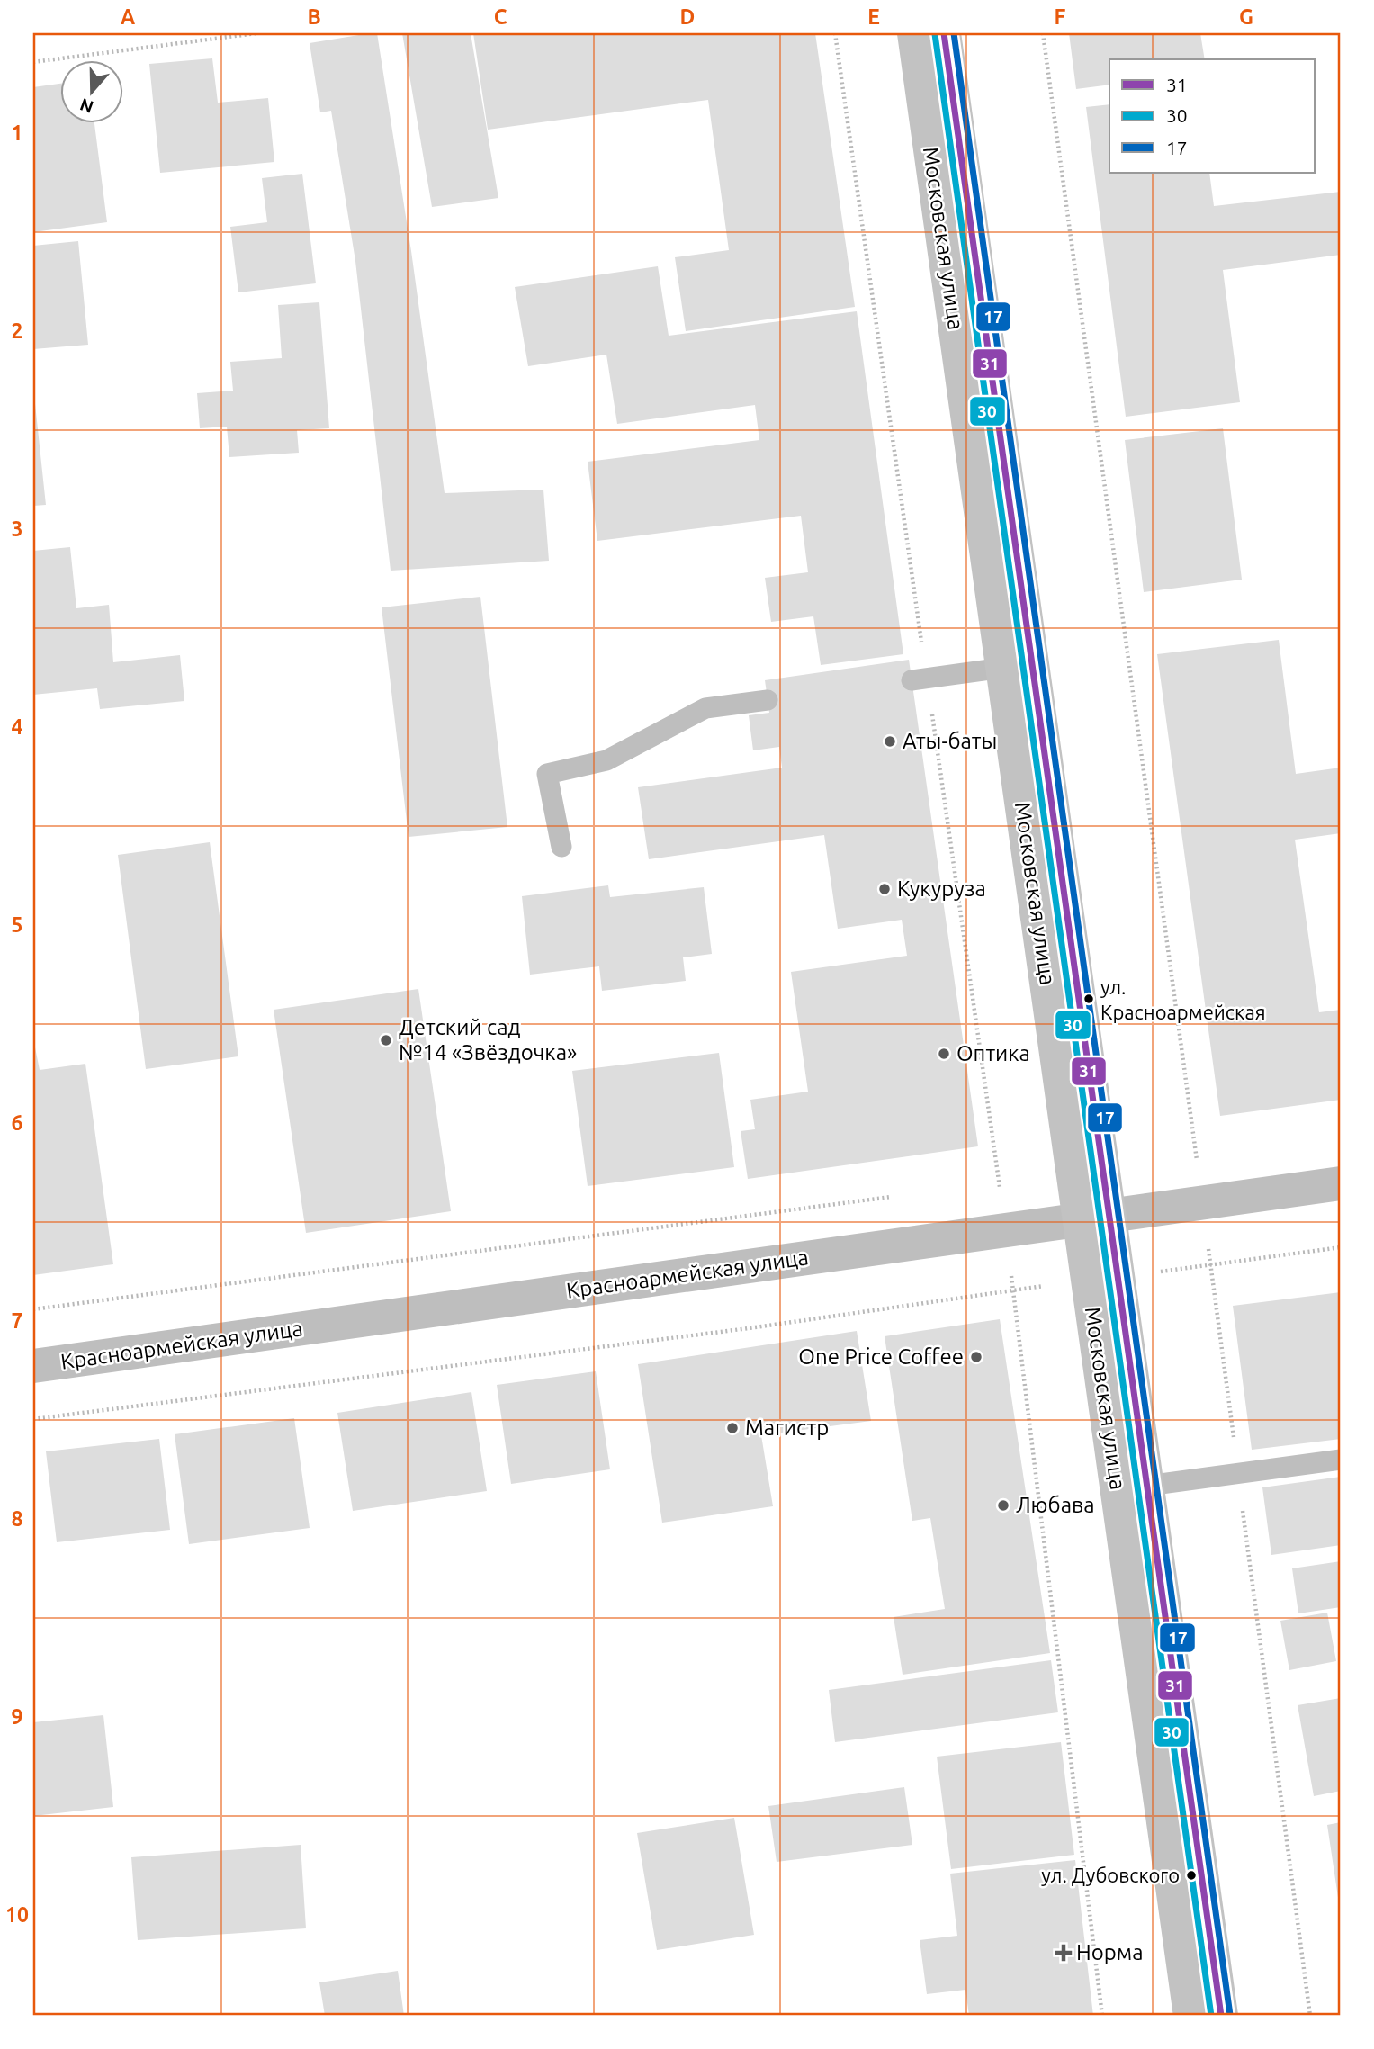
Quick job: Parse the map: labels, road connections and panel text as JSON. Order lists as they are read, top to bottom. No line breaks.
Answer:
{"streets":{"main road":["Московская улица"],"street":["Красноармейская улица"]},"crossings":[["Московская улица","Красноармейская улица"]],"places":{"other":["Аты-баты","Кукуруза","ул. Красноармейская","Детский сад №14 «Звёздочка»","Оптика","One Price Coffee","Магистр","Любава","ул. Дубовского"],"health":["Норма"]},"lines":["transit line 31","transit line 17","transit line 30"],"legend":["31","30","17"],"north":"bottom","grid":{"columns":["A","B","C","D","E","F","G"],"rows":["1","2","3","4","5","6","7","8","9","10"]}}
